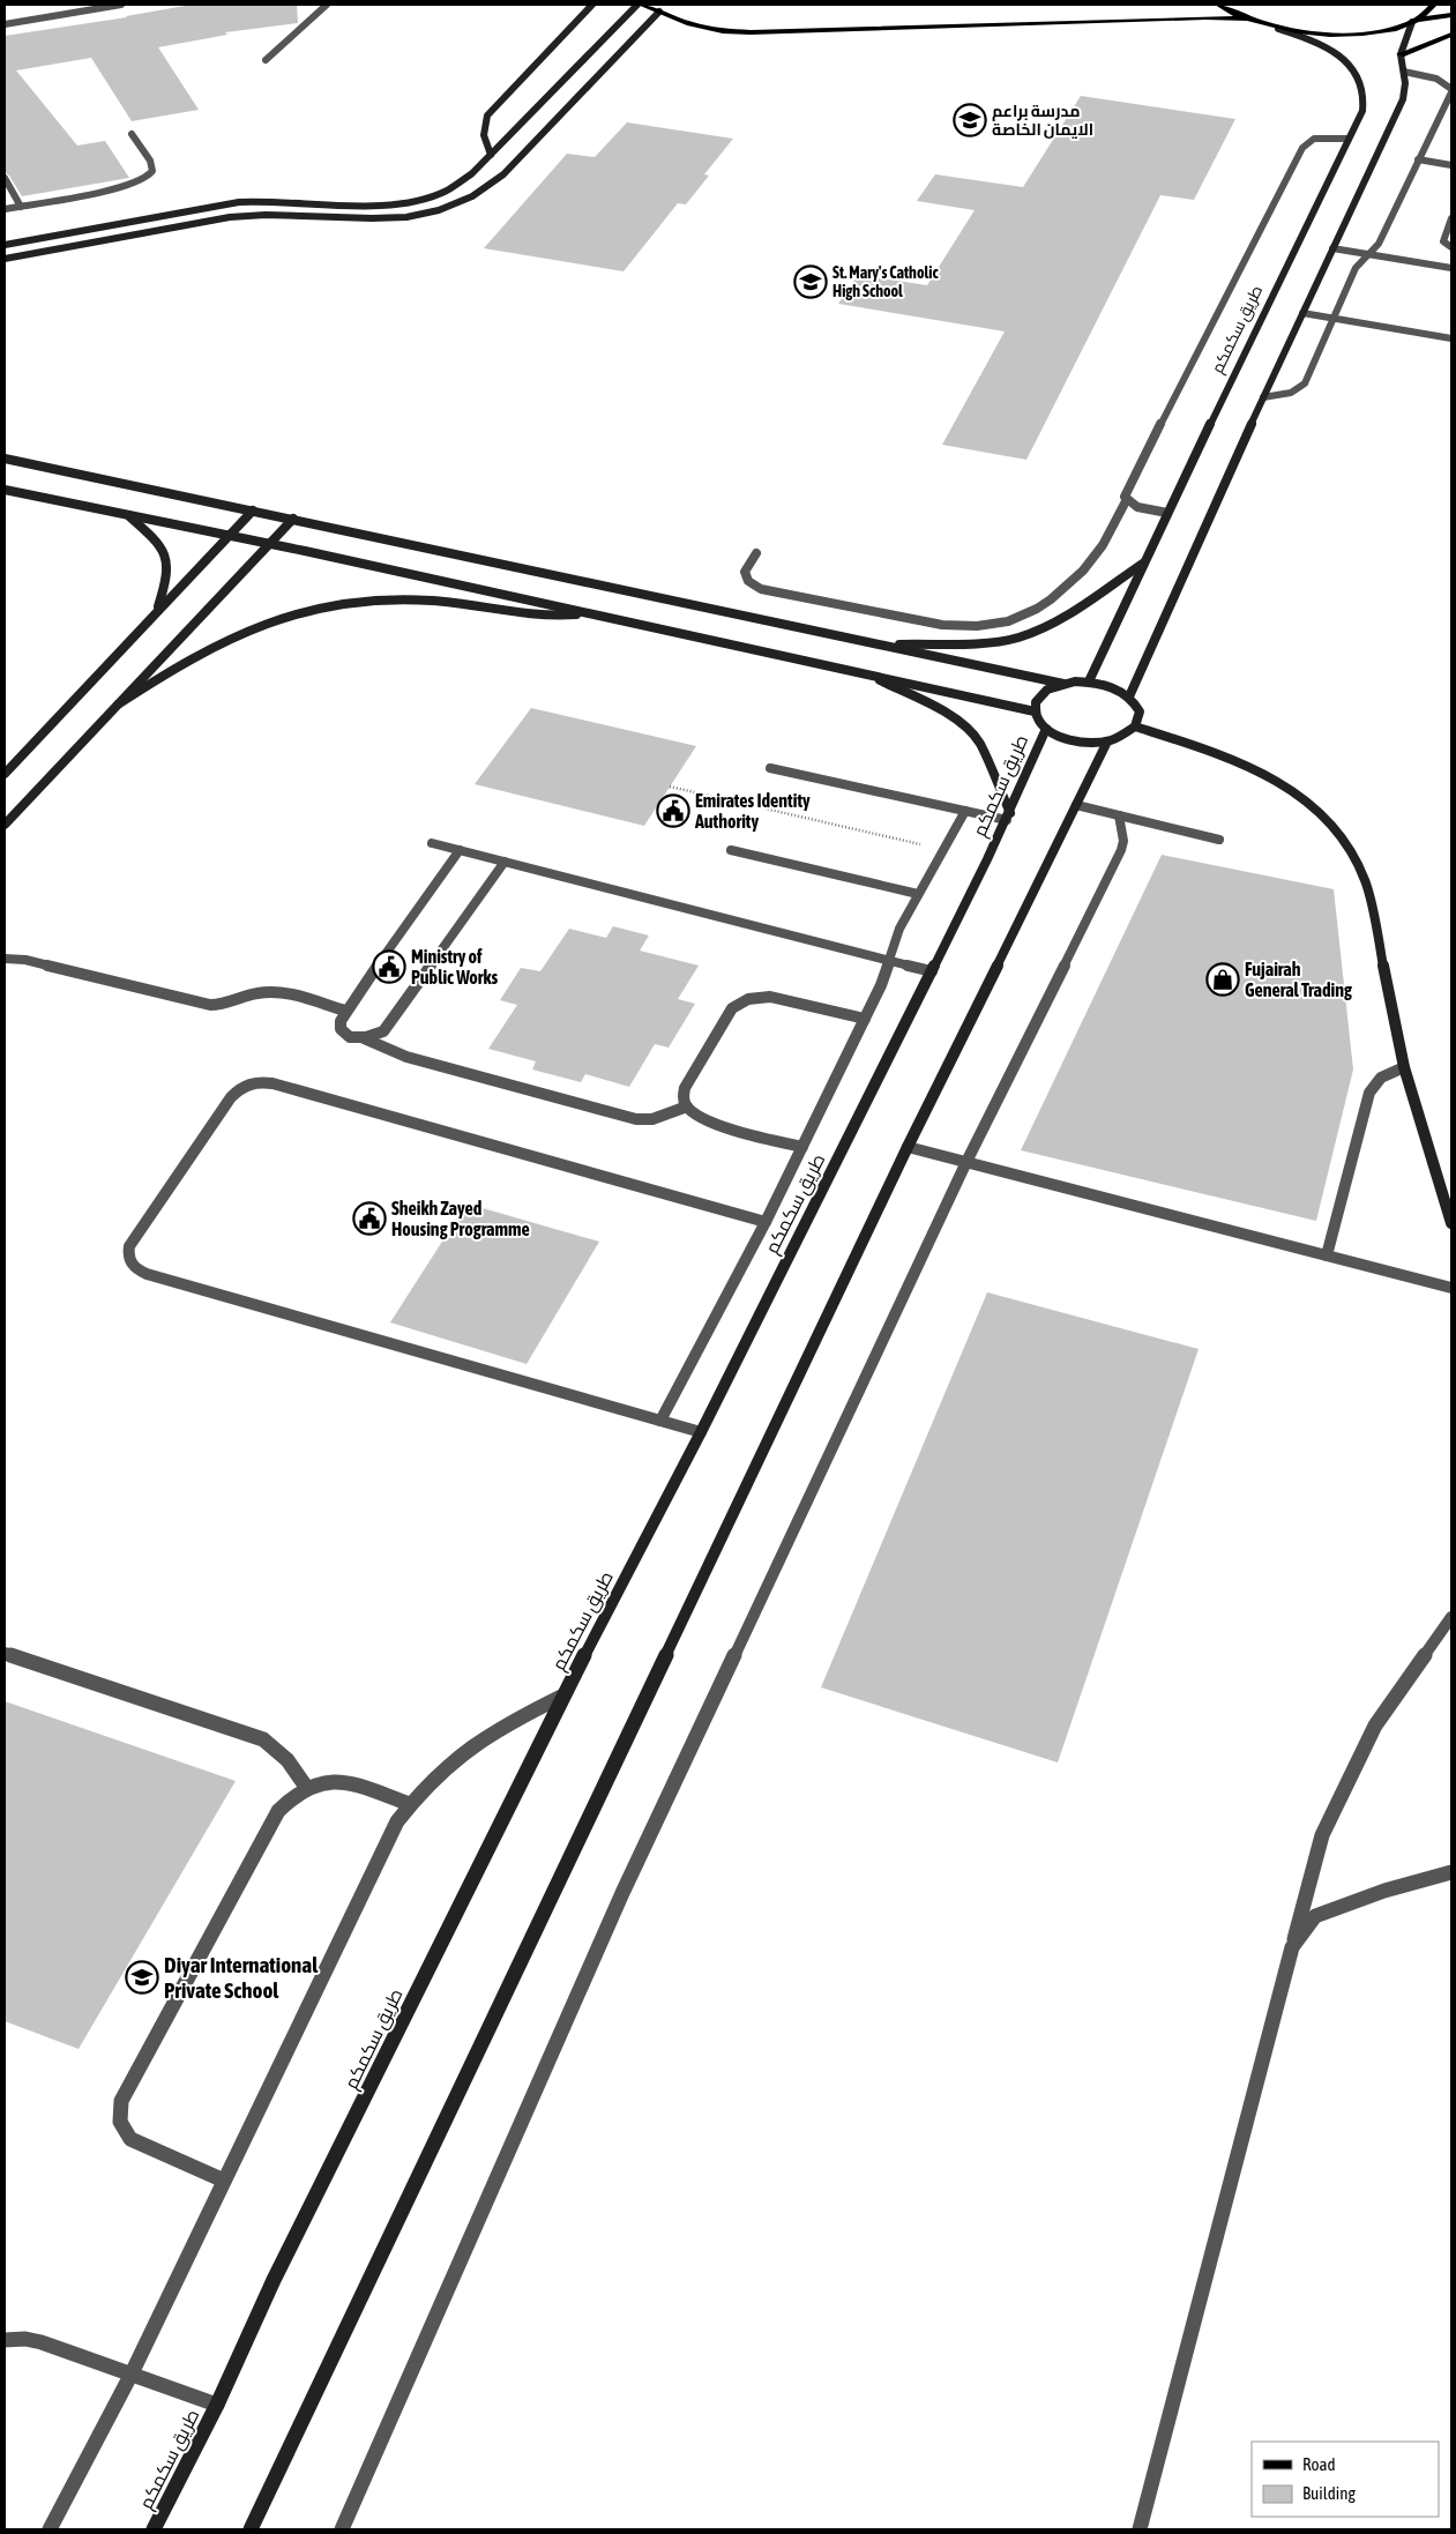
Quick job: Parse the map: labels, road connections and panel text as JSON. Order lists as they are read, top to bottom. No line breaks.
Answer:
{"streets":{"street":["طريق سكمكم"]},"places":{"school or university":["مدرسة براعم الايمان الخاصة","St. Mary's Catholic High School","Diyar International Private School"],"public building":["Emirates Identity Authority","Ministry of Public Works","Sheikh Zayed Housing Programme"],"shop":["Fujairah General Trading"]},"legend":["Road","Building"]}
